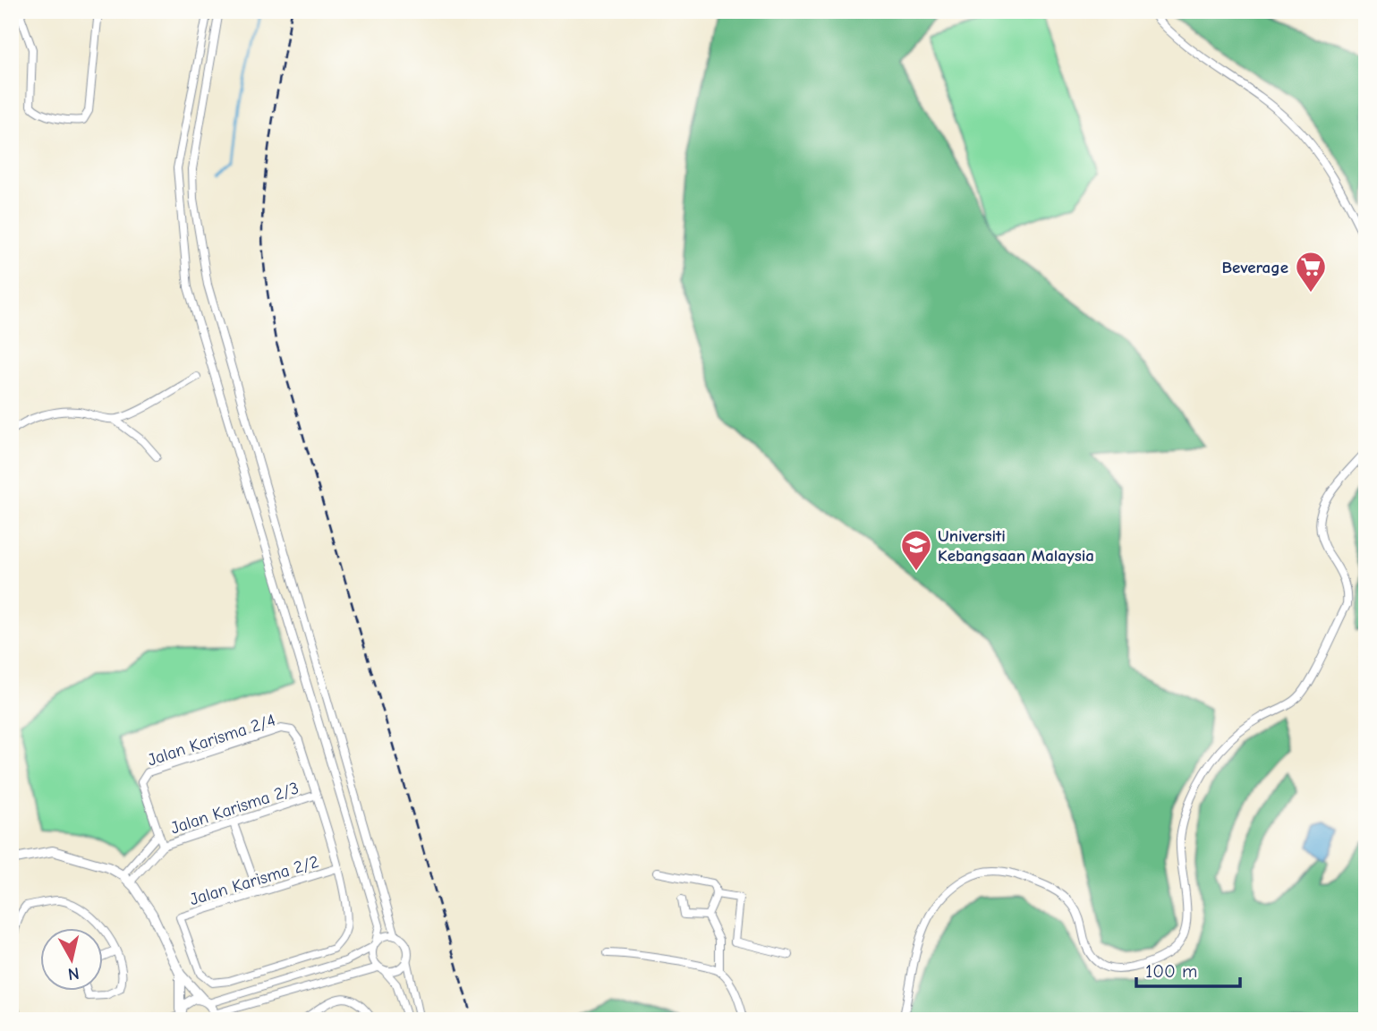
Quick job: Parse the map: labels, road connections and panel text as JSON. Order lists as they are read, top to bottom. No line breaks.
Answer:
{"streets":{"street":["Jalan Karisma 2/4","Jalan Karisma 2/3","Jalan Karisma 2/2"]},"crossings":[["Jalan Karisma 2/4","Jalan Karisma 2/3"]],"places":{"supermarket":["Beverage"],"school or university":["Universiti Kebangsaan Malaysia"]},"scale_bar":"100 m","north":"bottom"}
